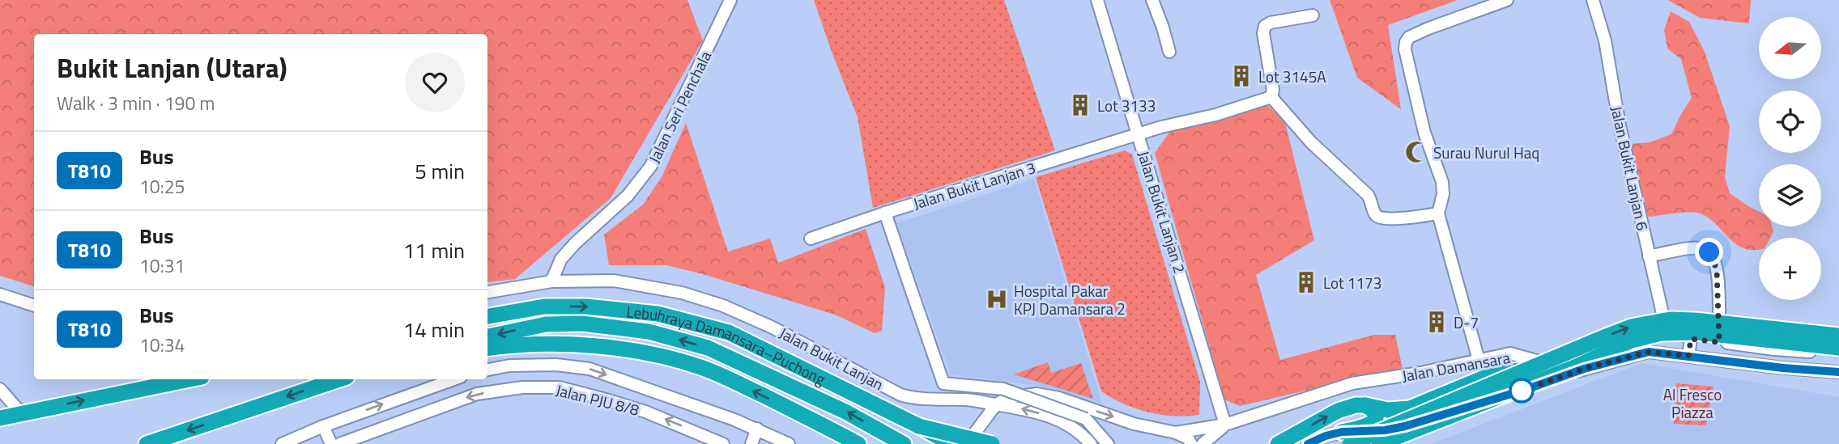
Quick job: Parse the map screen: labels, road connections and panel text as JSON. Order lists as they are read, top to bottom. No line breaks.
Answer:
{"streets":{"highway":["Lebuhraya Damansara–Puchong"],"street":["Jalan Seri Penchala","Jalan Bukit Lanjan 6","Jalan Bukit Lanjan 3","Jalan Bukit Lanjan 2","Jalan Bukit Lanjan","Jalan Damansara","Jalan PJU 8/8"]},"crossings":[["Jalan Seri Penchala","Jalan Bukit Lanjan"],["Jalan Bukit Lanjan 3","Jalan Bukit Lanjan 2"],["Jalan Bukit Lanjan 2","Jalan Damansara"],["Jalan Bukit Lanjan","Jalan Damansara"]],"parks":["Al Fresco Piazza"],"places":{"building":["Lot 3145A","Lot 3133","Lot 1173","D-7"],"mosque":["Surau Nurul Haq"],"hospital":["Hospital Pakar KPJ Damansara 2"]},"lines":["bus line T810"],"north":"left","page":{"map_buttons":"+","heading":["Bukit Lanjan (Utara)","Walk · 3 min · 190 m"],"list":[{"mark":"T810","name":"Bus","note":"10:25","value":"5 min"},{"mark":"T810","name":"Bus","note":"10:31","value":"11 min"},{"mark":"T810","name":"Bus","note":"10:34","value":"14 min"}]}}
